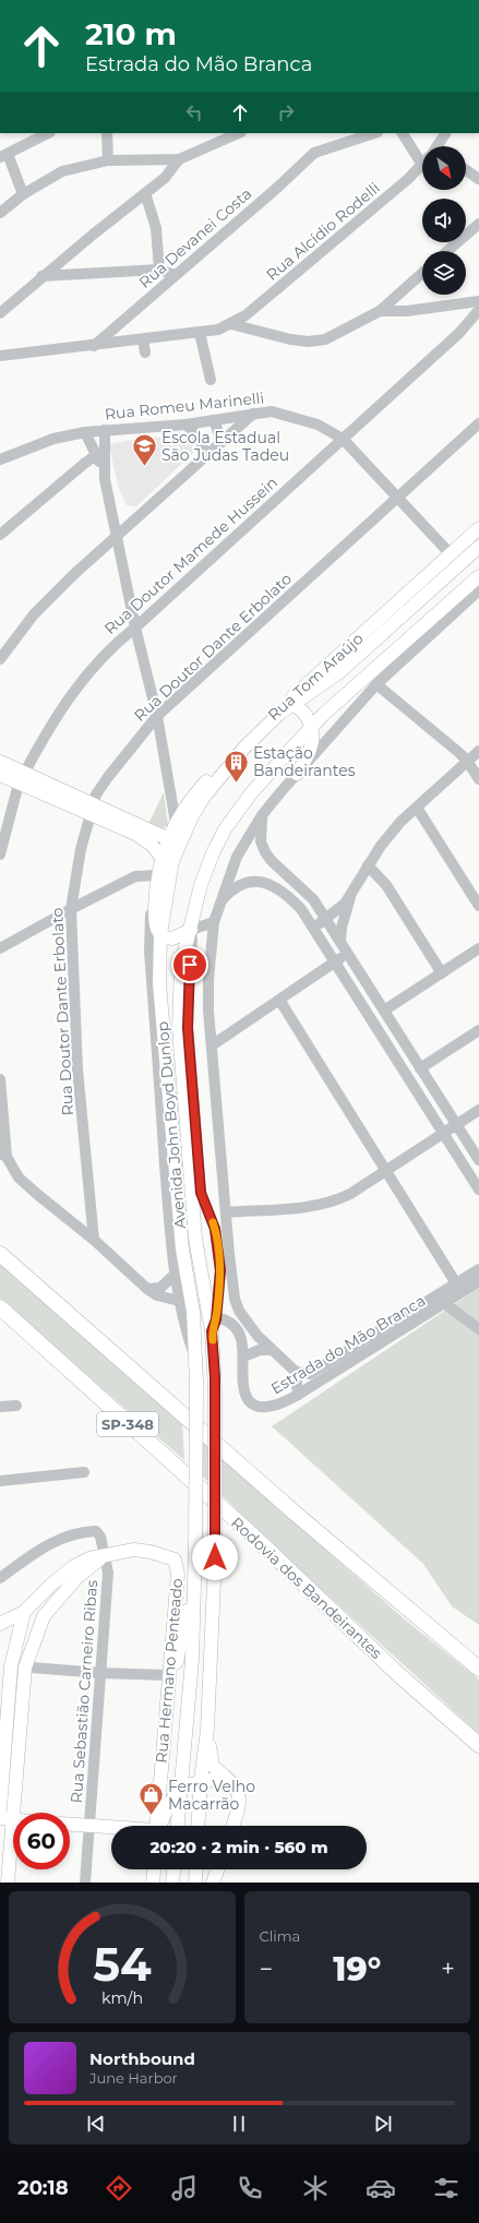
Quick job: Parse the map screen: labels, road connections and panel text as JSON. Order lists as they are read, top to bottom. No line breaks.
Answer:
{"streets":{"highway":["SP-348","Rodovia dos Bandeirantes"],"main road":["Rua Tom Araújo","Avenida John Boyd Dunlop","Rua Hermano Penteado"],"street":["Rua Alcídio Rodelli","Rua Devanei Costa","Rua Romeu Marinelli","Rua Doutor Mamede Hussein","Rua Doutor Dante Erbolato","Estrada do Mão Branca","Rua Sebastião Carneiro Ribas"]},"crossings":[["Rua Alcídio Rodelli","Rua Devanei Costa"],["Rua Romeu Marinelli","Rua Doutor Mamede Hussein"],["Rua Romeu Marinelli","Rua Doutor Dante Erbolato"],["Rua Romeu Marinelli","Rua Tom Araújo"],["Rua Tom Araújo","Avenida John Boyd Dunlop"],["Avenida John Boyd Dunlop","Estrada do Mão Branca"],["Rua Hermano Penteado","Rua Sebastião Carneiro Ribas"]],"places":{"school or university":["Escola Estadual São Judas Tadeu"],"building":["Estação Bandeirantes"],"shop":["Ferro Velho Macarrão"]},"north":"bottom right","page":{"turn":["210 m","Estrada do Mão Branca"],"limit":"60","trip":"20:20 · 2 min · 560 m","tile":"Clima","heat":["−","19°","+"],"song":["Northbound","June Harbor"],"tabs":"20:18","gauge":["54","km/h"]}}
